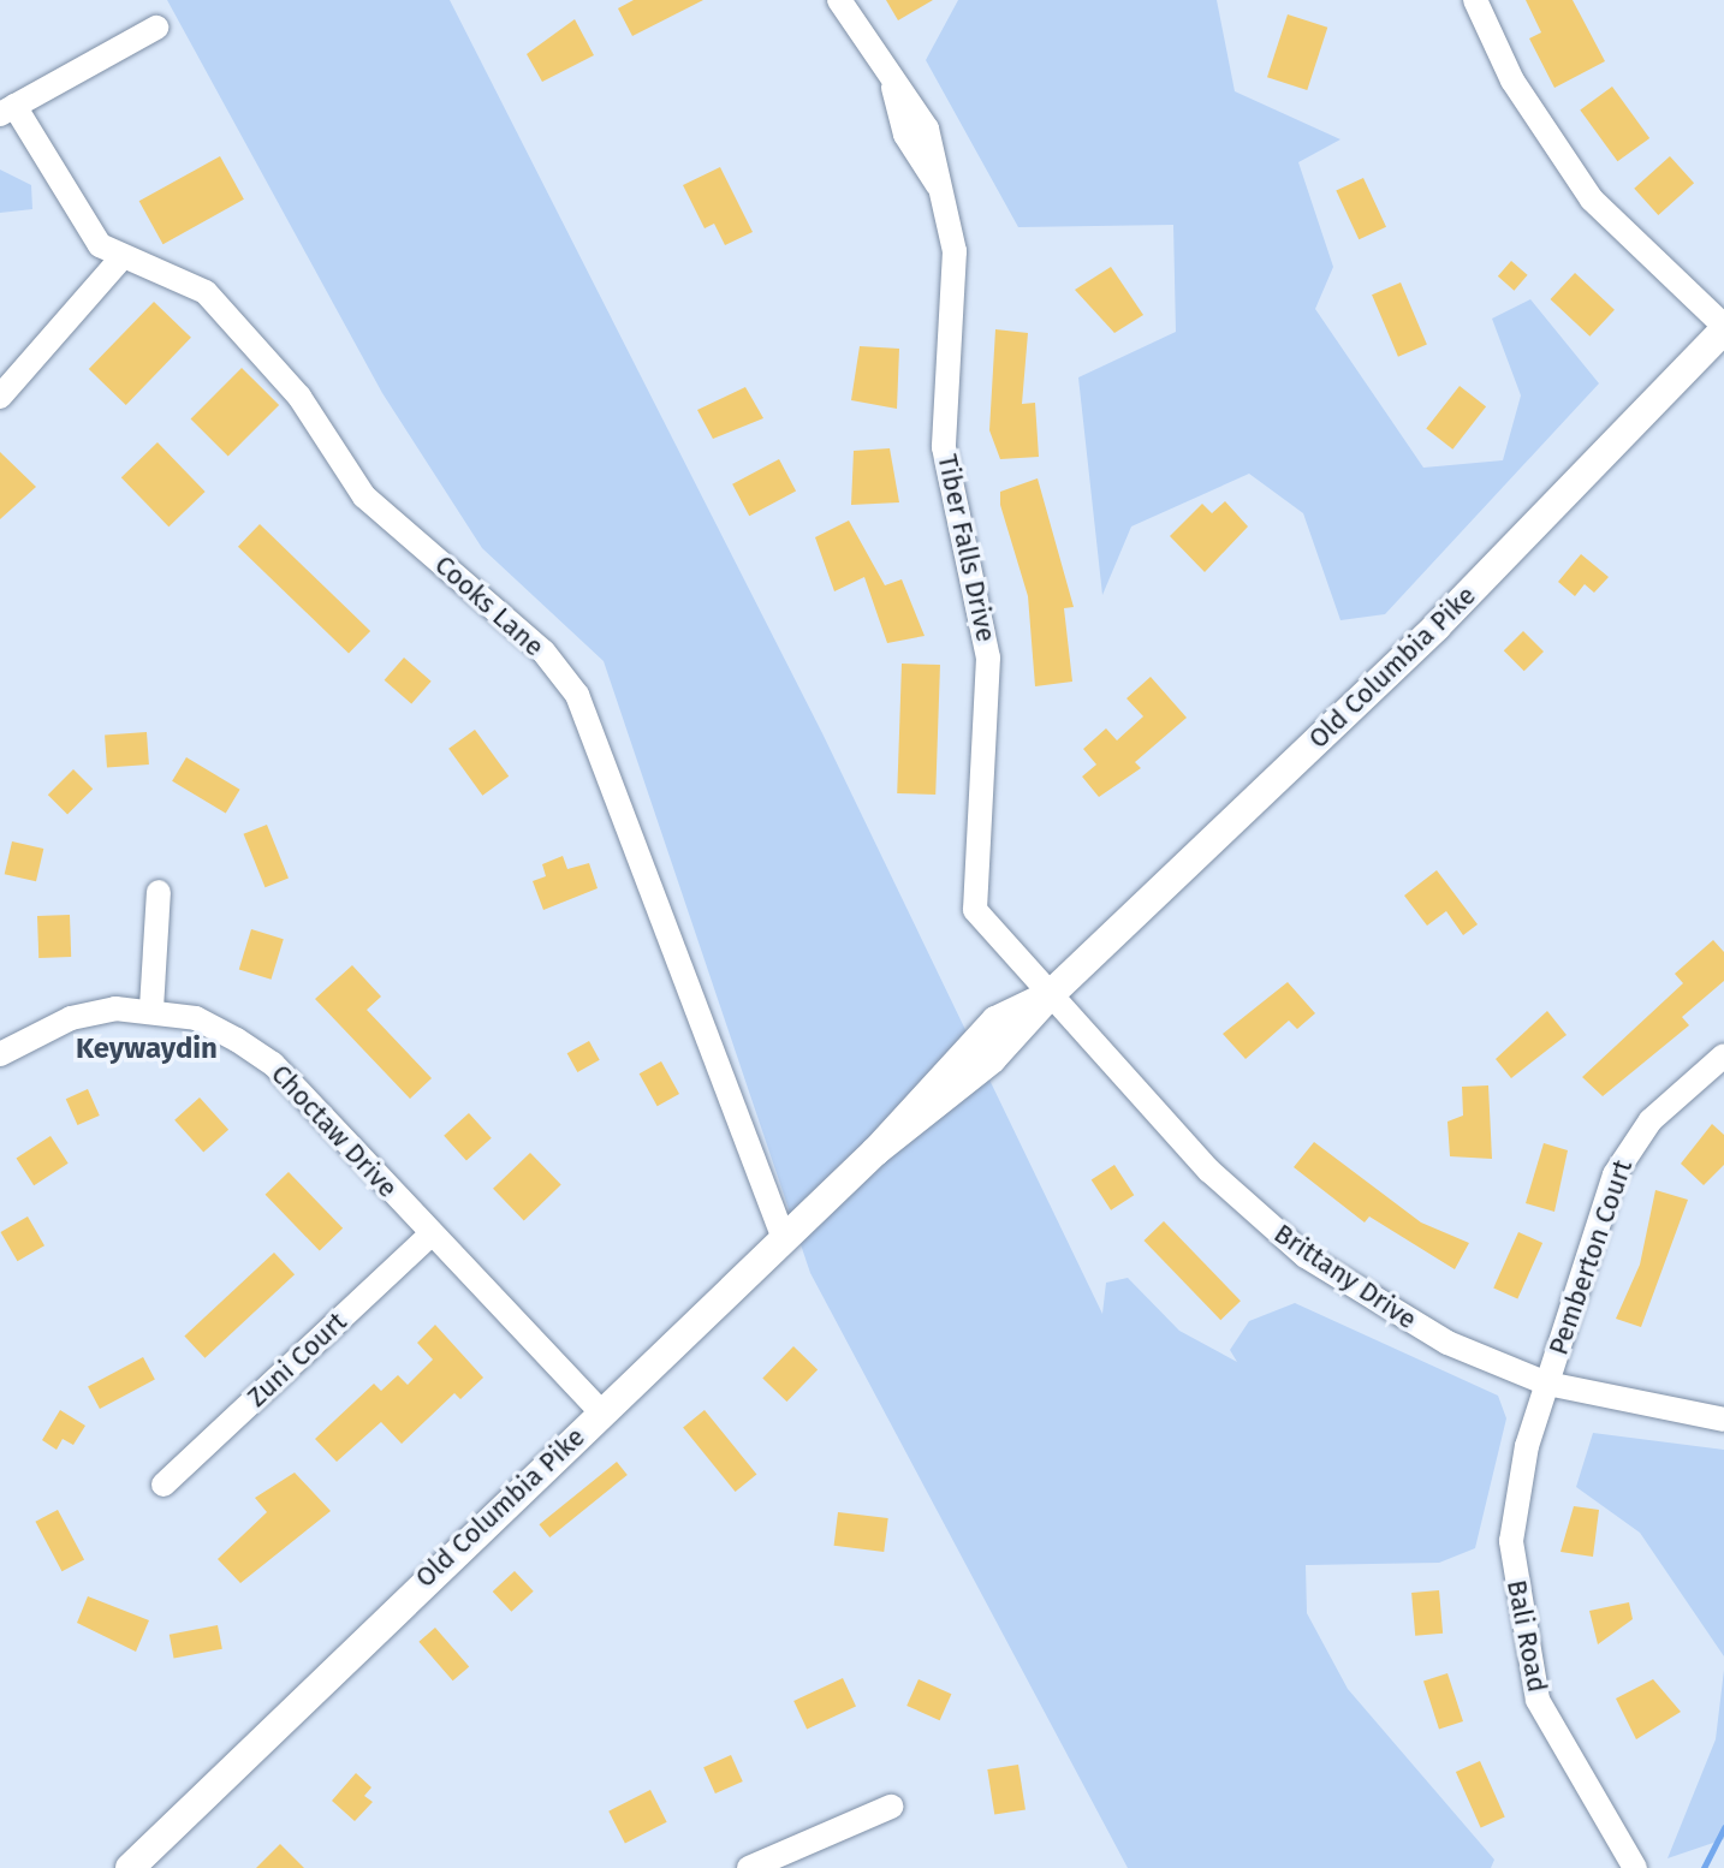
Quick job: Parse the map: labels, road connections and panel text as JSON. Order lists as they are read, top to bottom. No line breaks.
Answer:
{"streets":{"street":["Tiber Falls Drive","Cooks Lane","Old Columbia Pike","Choctaw Drive","Pemberton Court","Brittany Drive","Zuni Court","Bali Road"]},"crossings":[["Tiber Falls Drive","Old Columbia Pike"],["Tiber Falls Drive","Brittany Drive"],["Cooks Lane","Old Columbia Pike"],["Old Columbia Pike","Choctaw Drive"],["Old Columbia Pike","Brittany Drive"],["Choctaw Drive","Zuni Court"],["Pemberton Court","Brittany Drive"],["Pemberton Court","Bali Road"],["Brittany Drive","Bali Road"]],"districts":["Keywaydin"]}
